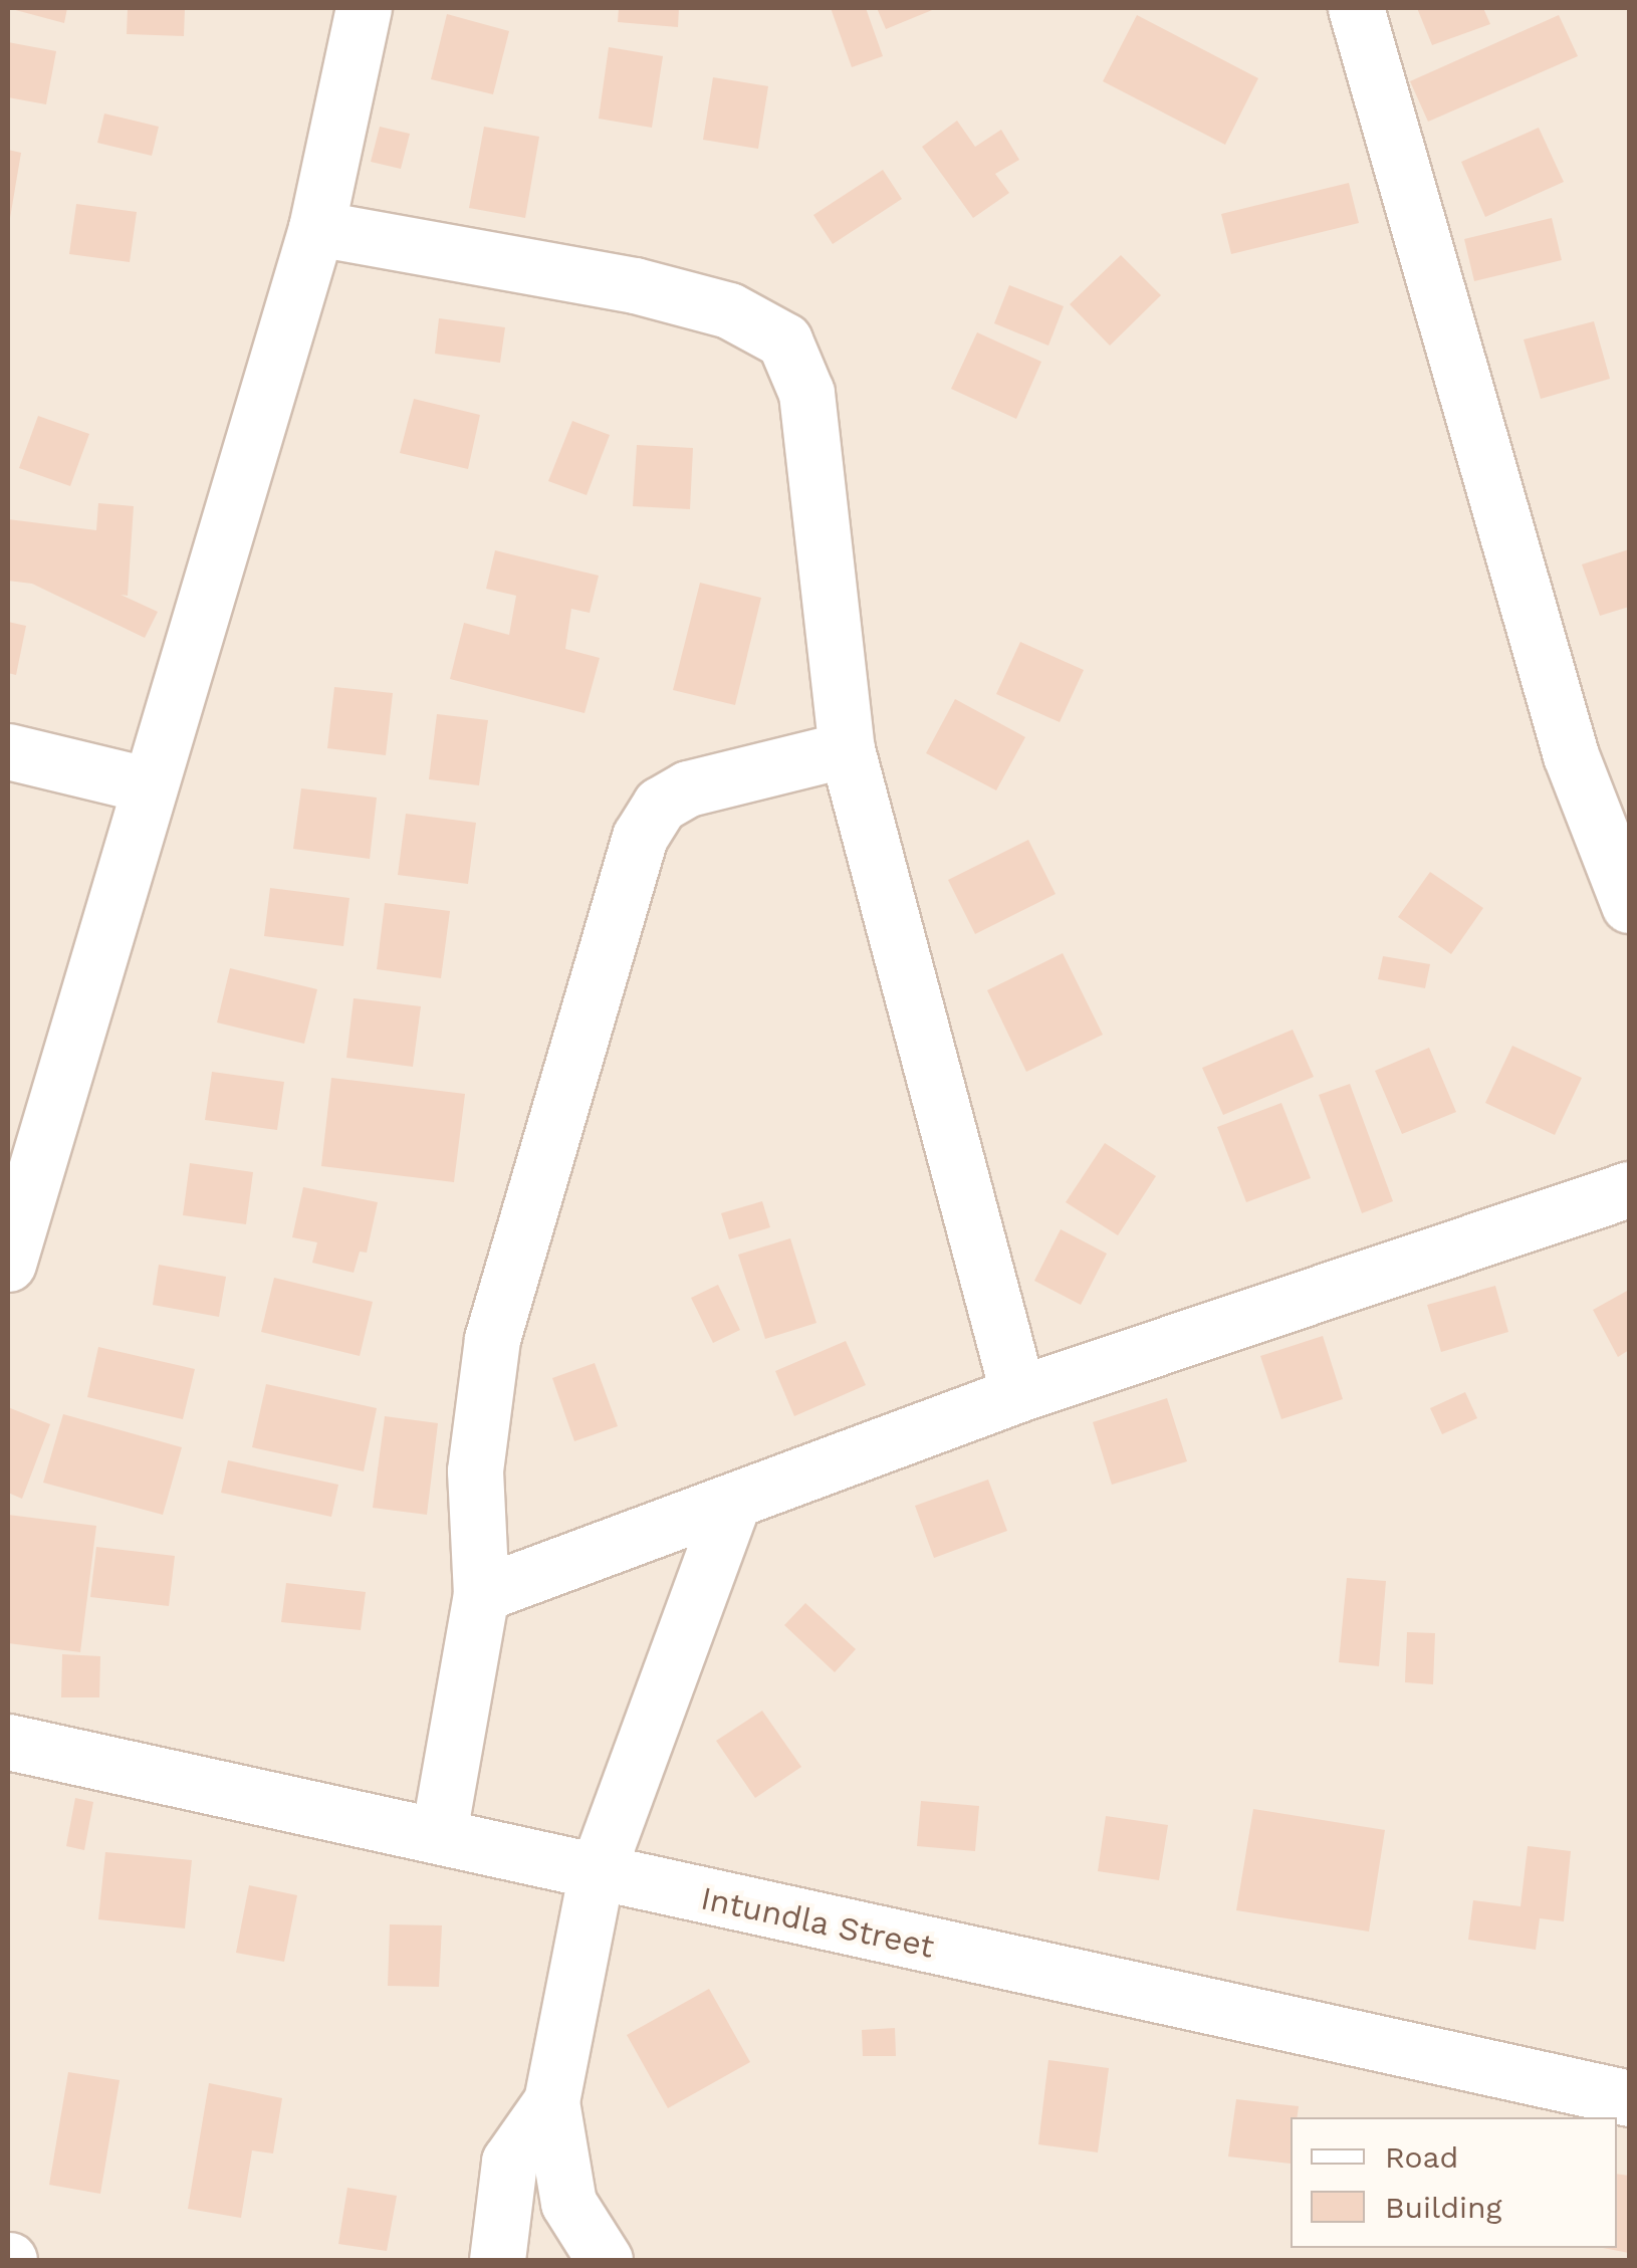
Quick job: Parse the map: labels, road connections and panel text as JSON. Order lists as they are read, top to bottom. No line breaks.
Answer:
{"streets":{"street":["Intundla Street"]},"legend":["Road","Building"]}
